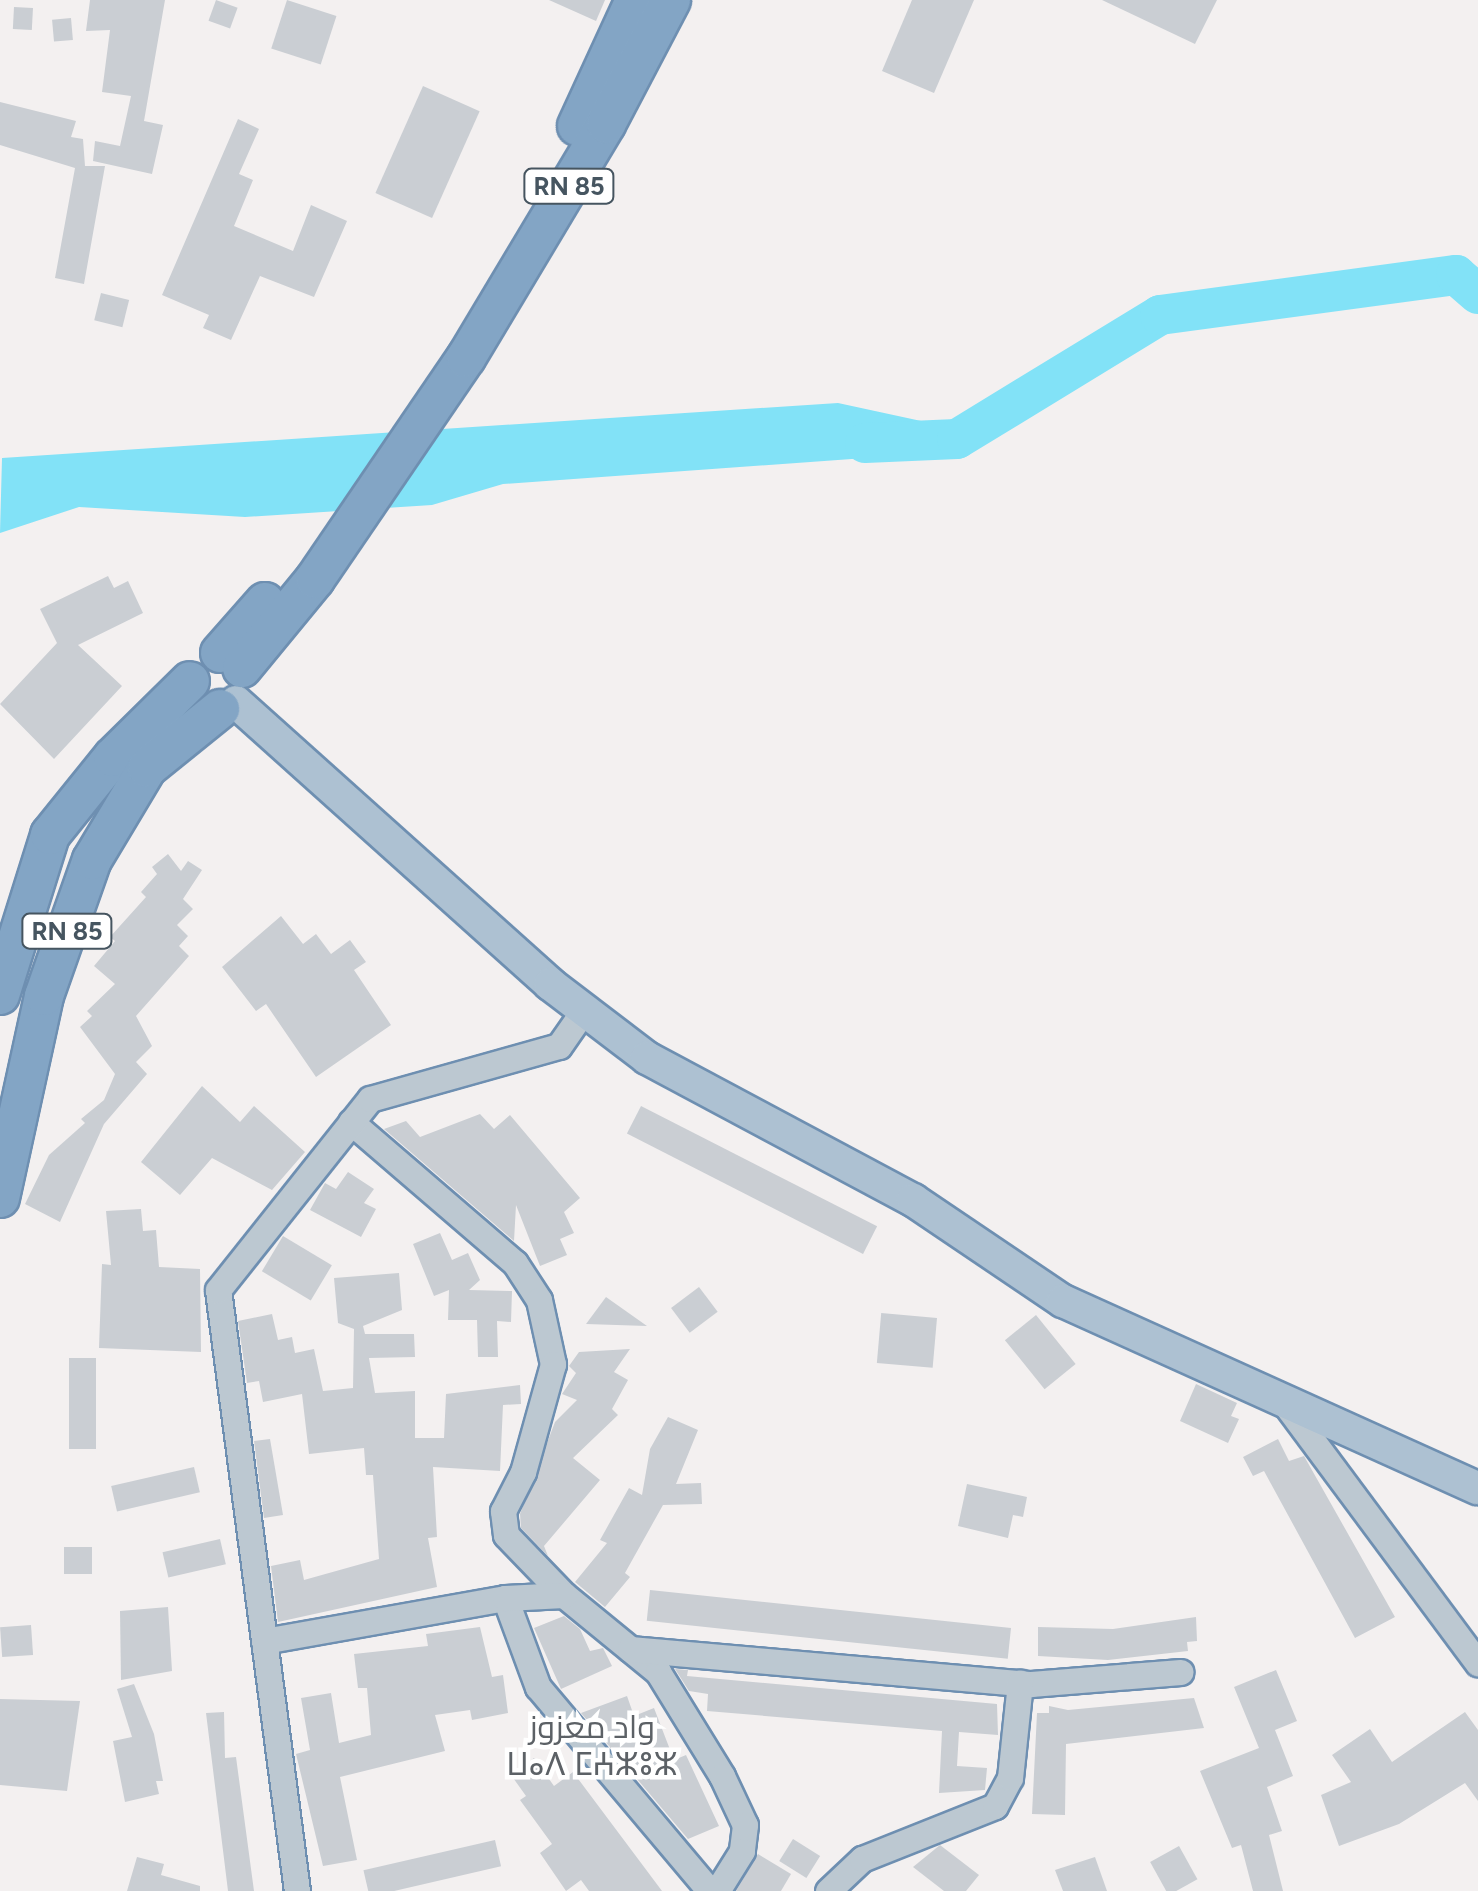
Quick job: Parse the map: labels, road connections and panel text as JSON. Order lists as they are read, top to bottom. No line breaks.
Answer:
{"streets":{"highway":["RN 85"]},"districts":["واد معزوز ⵡⴰⴷ ⵎⵄⵣⵓⵣ"]}
